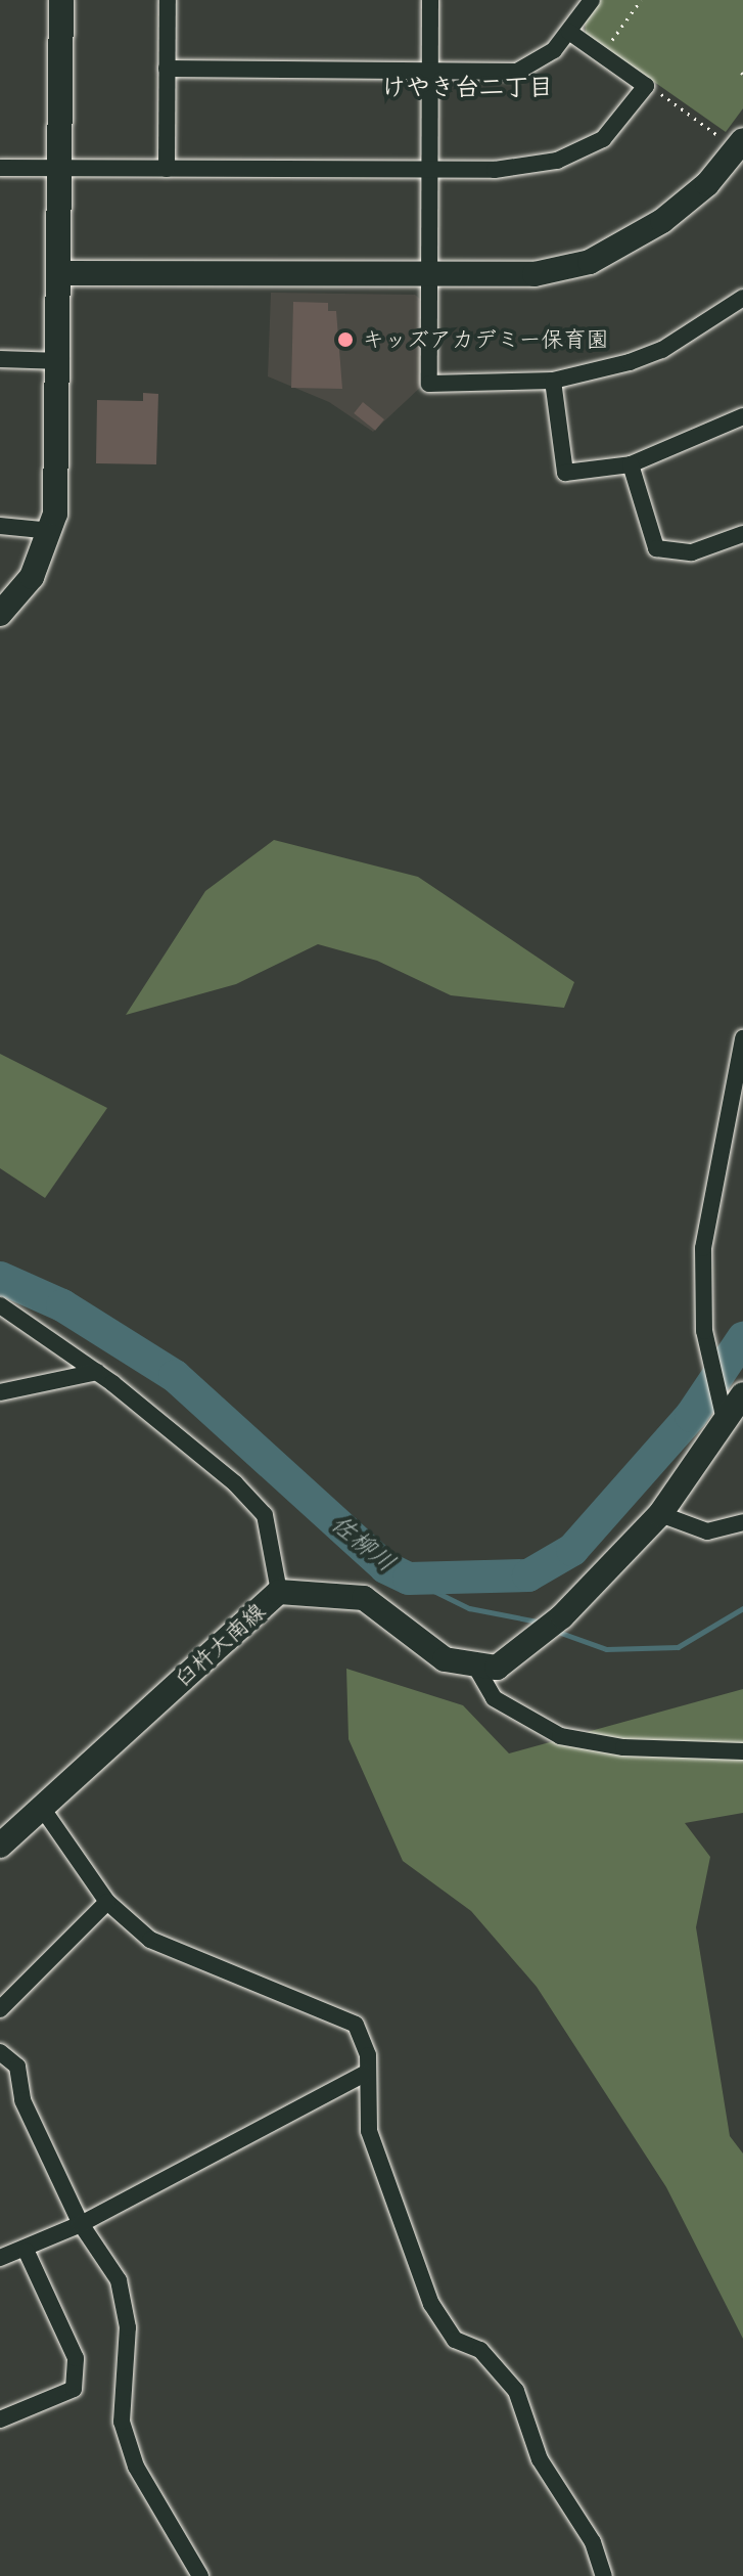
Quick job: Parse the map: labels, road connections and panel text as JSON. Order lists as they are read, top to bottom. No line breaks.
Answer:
{"streets":{"street":["臼杵大南線"]},"districts":["けやき台二丁目"],"water":["佐柳川"],"places":["キッズアカデミー保育園"]}
